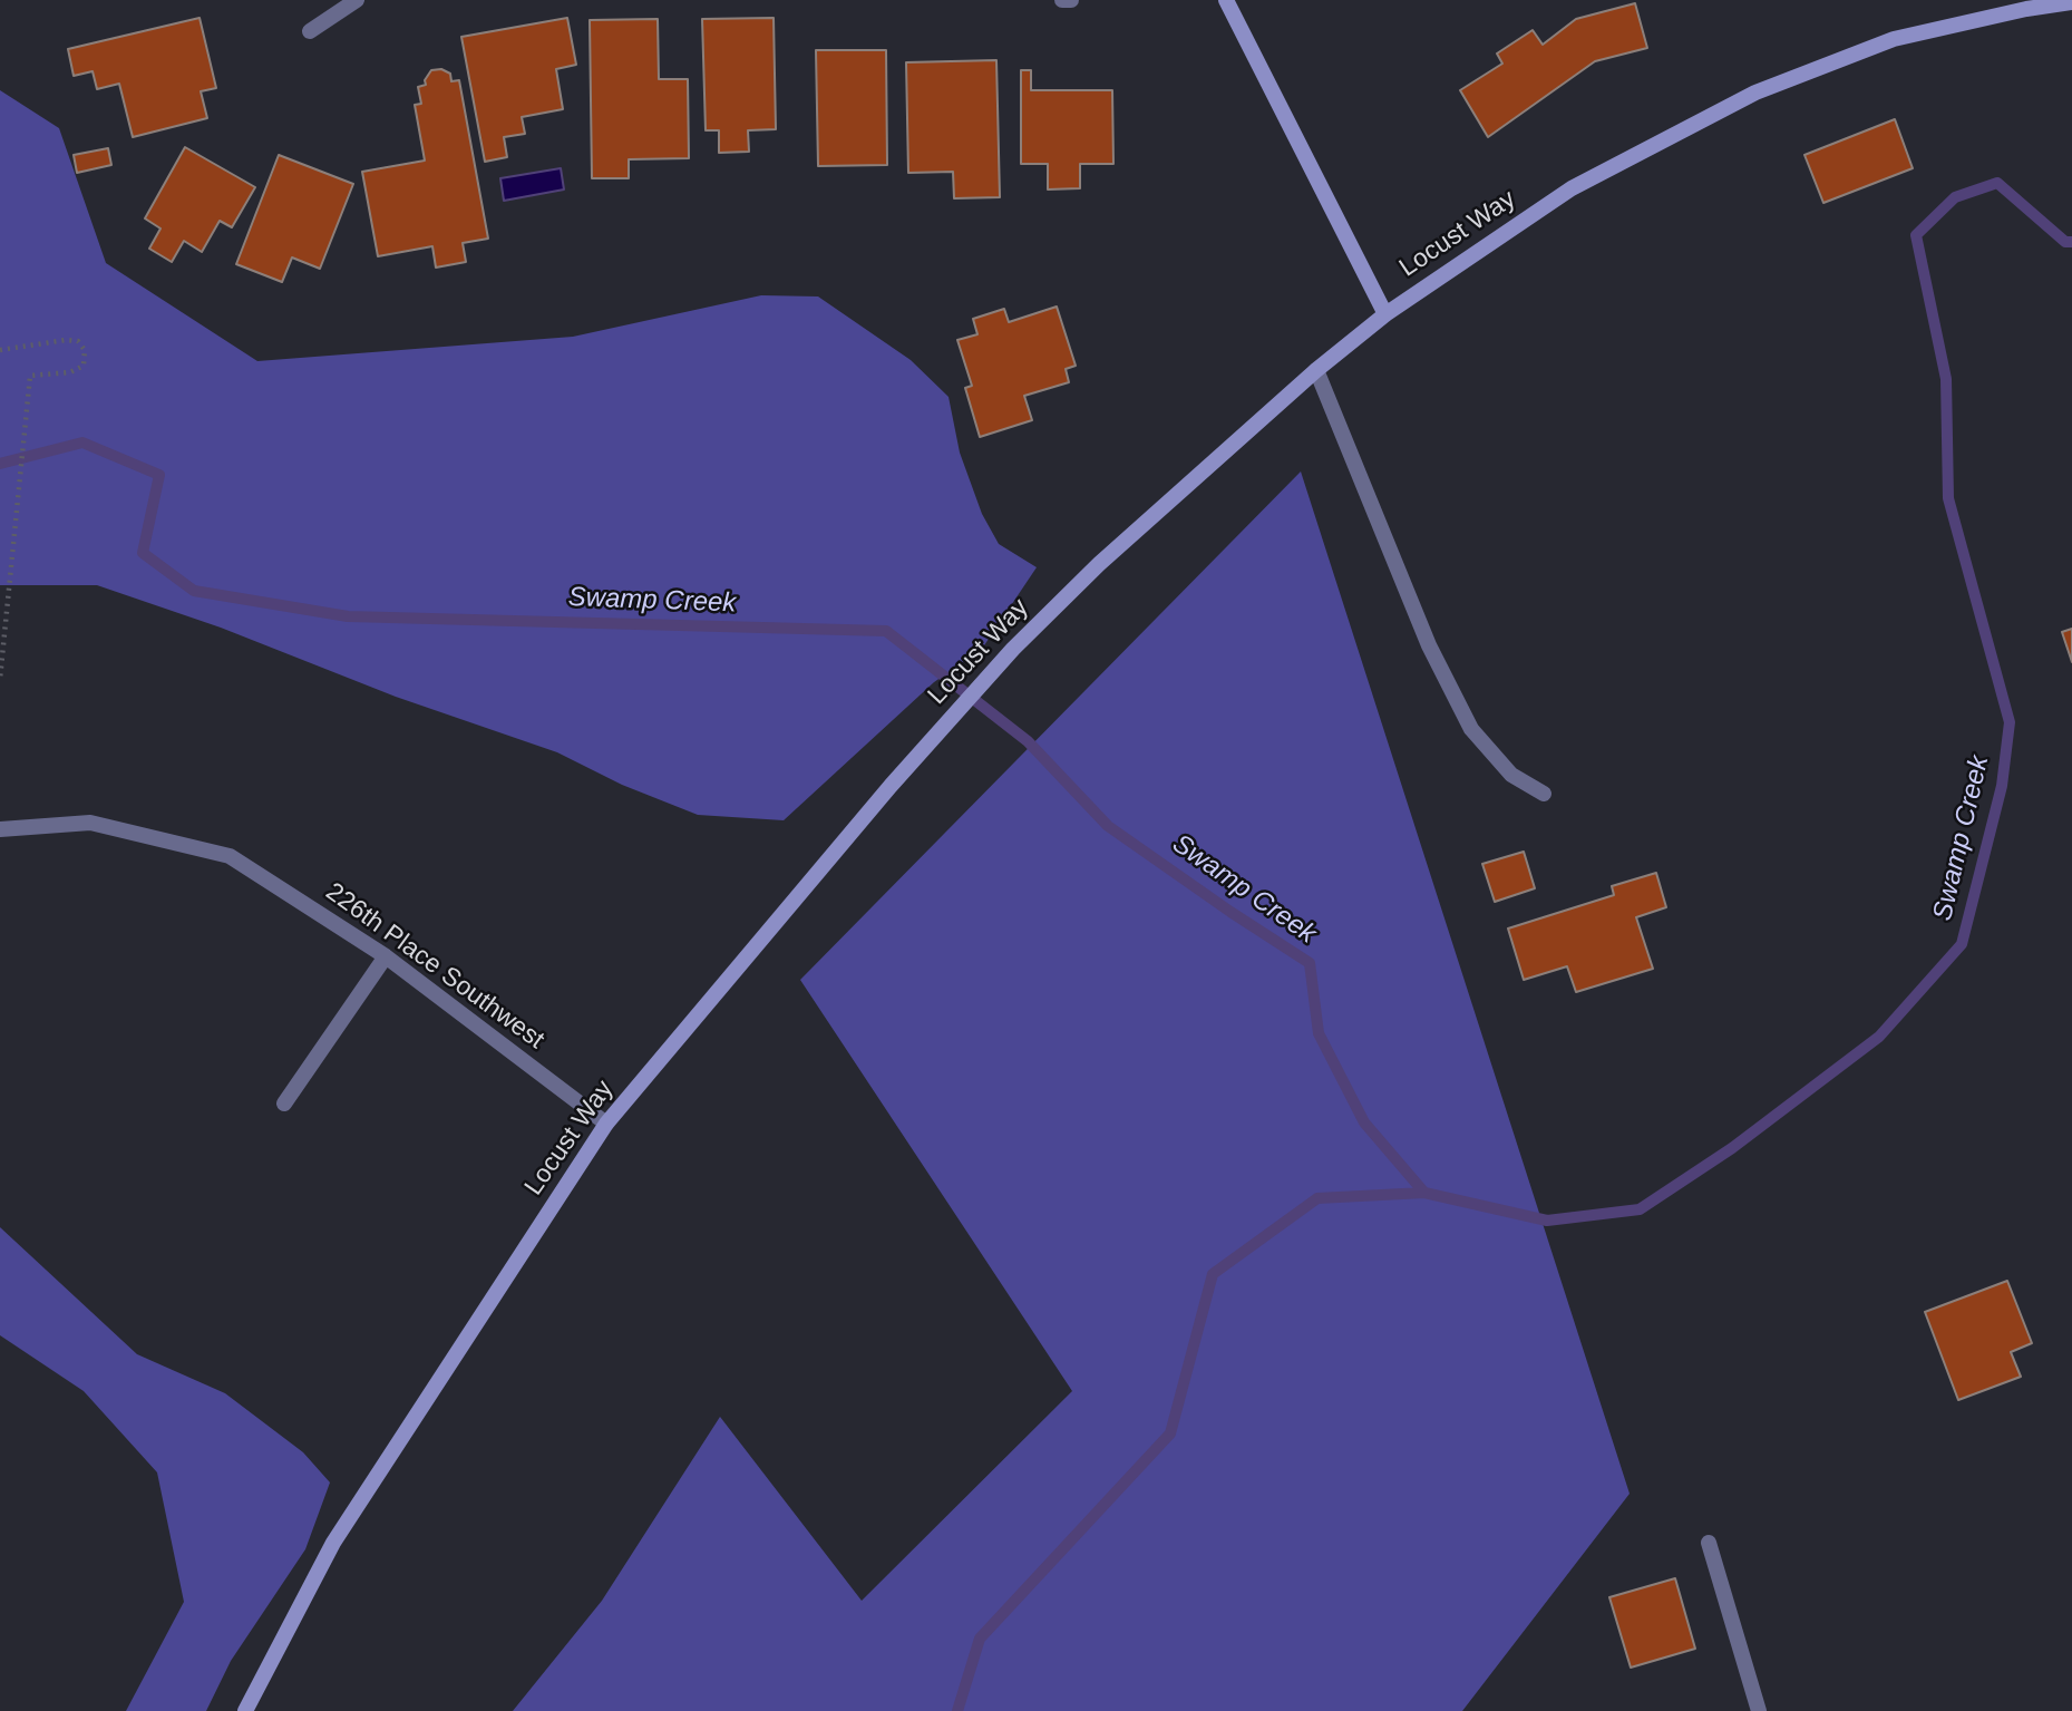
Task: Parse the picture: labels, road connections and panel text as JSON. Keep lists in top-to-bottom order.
{
  "streets": {
    "main road": ["Locust Way"],
    "street": ["226th Place Southwest"]
  },
  "crossings": [
    ["Locust Way", "226th Place Southwest"]
  ],
  "water": ["Swamp Creek"]
}
